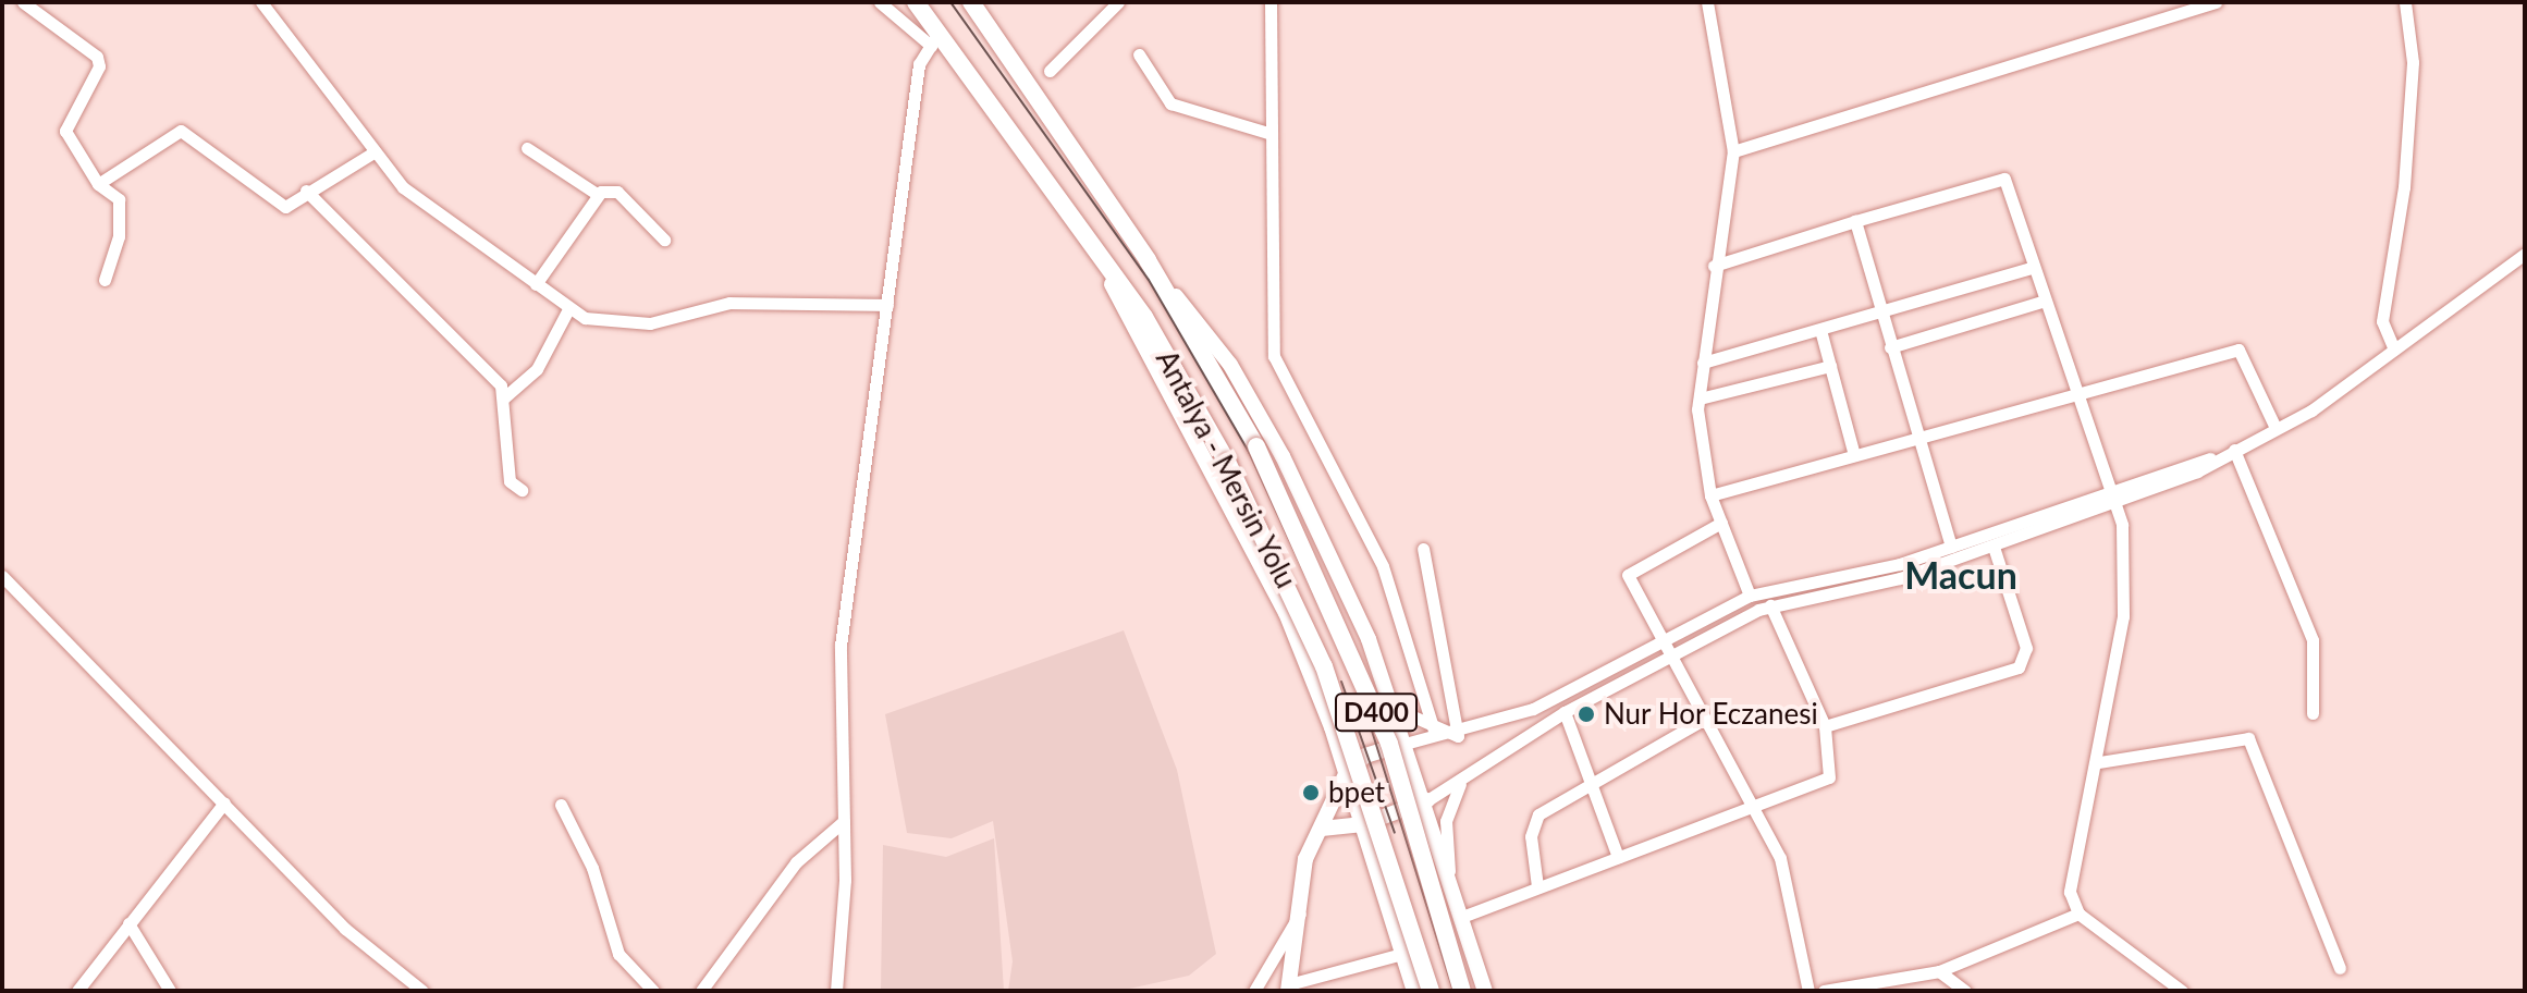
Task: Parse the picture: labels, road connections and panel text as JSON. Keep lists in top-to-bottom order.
{
  "streets": {
    "highway": ["Antalya - Mersin Yolu", "D400"]
  },
  "districts": ["Macun"],
  "places": ["Nur Hor Eczanesi", "bpet"]
}
